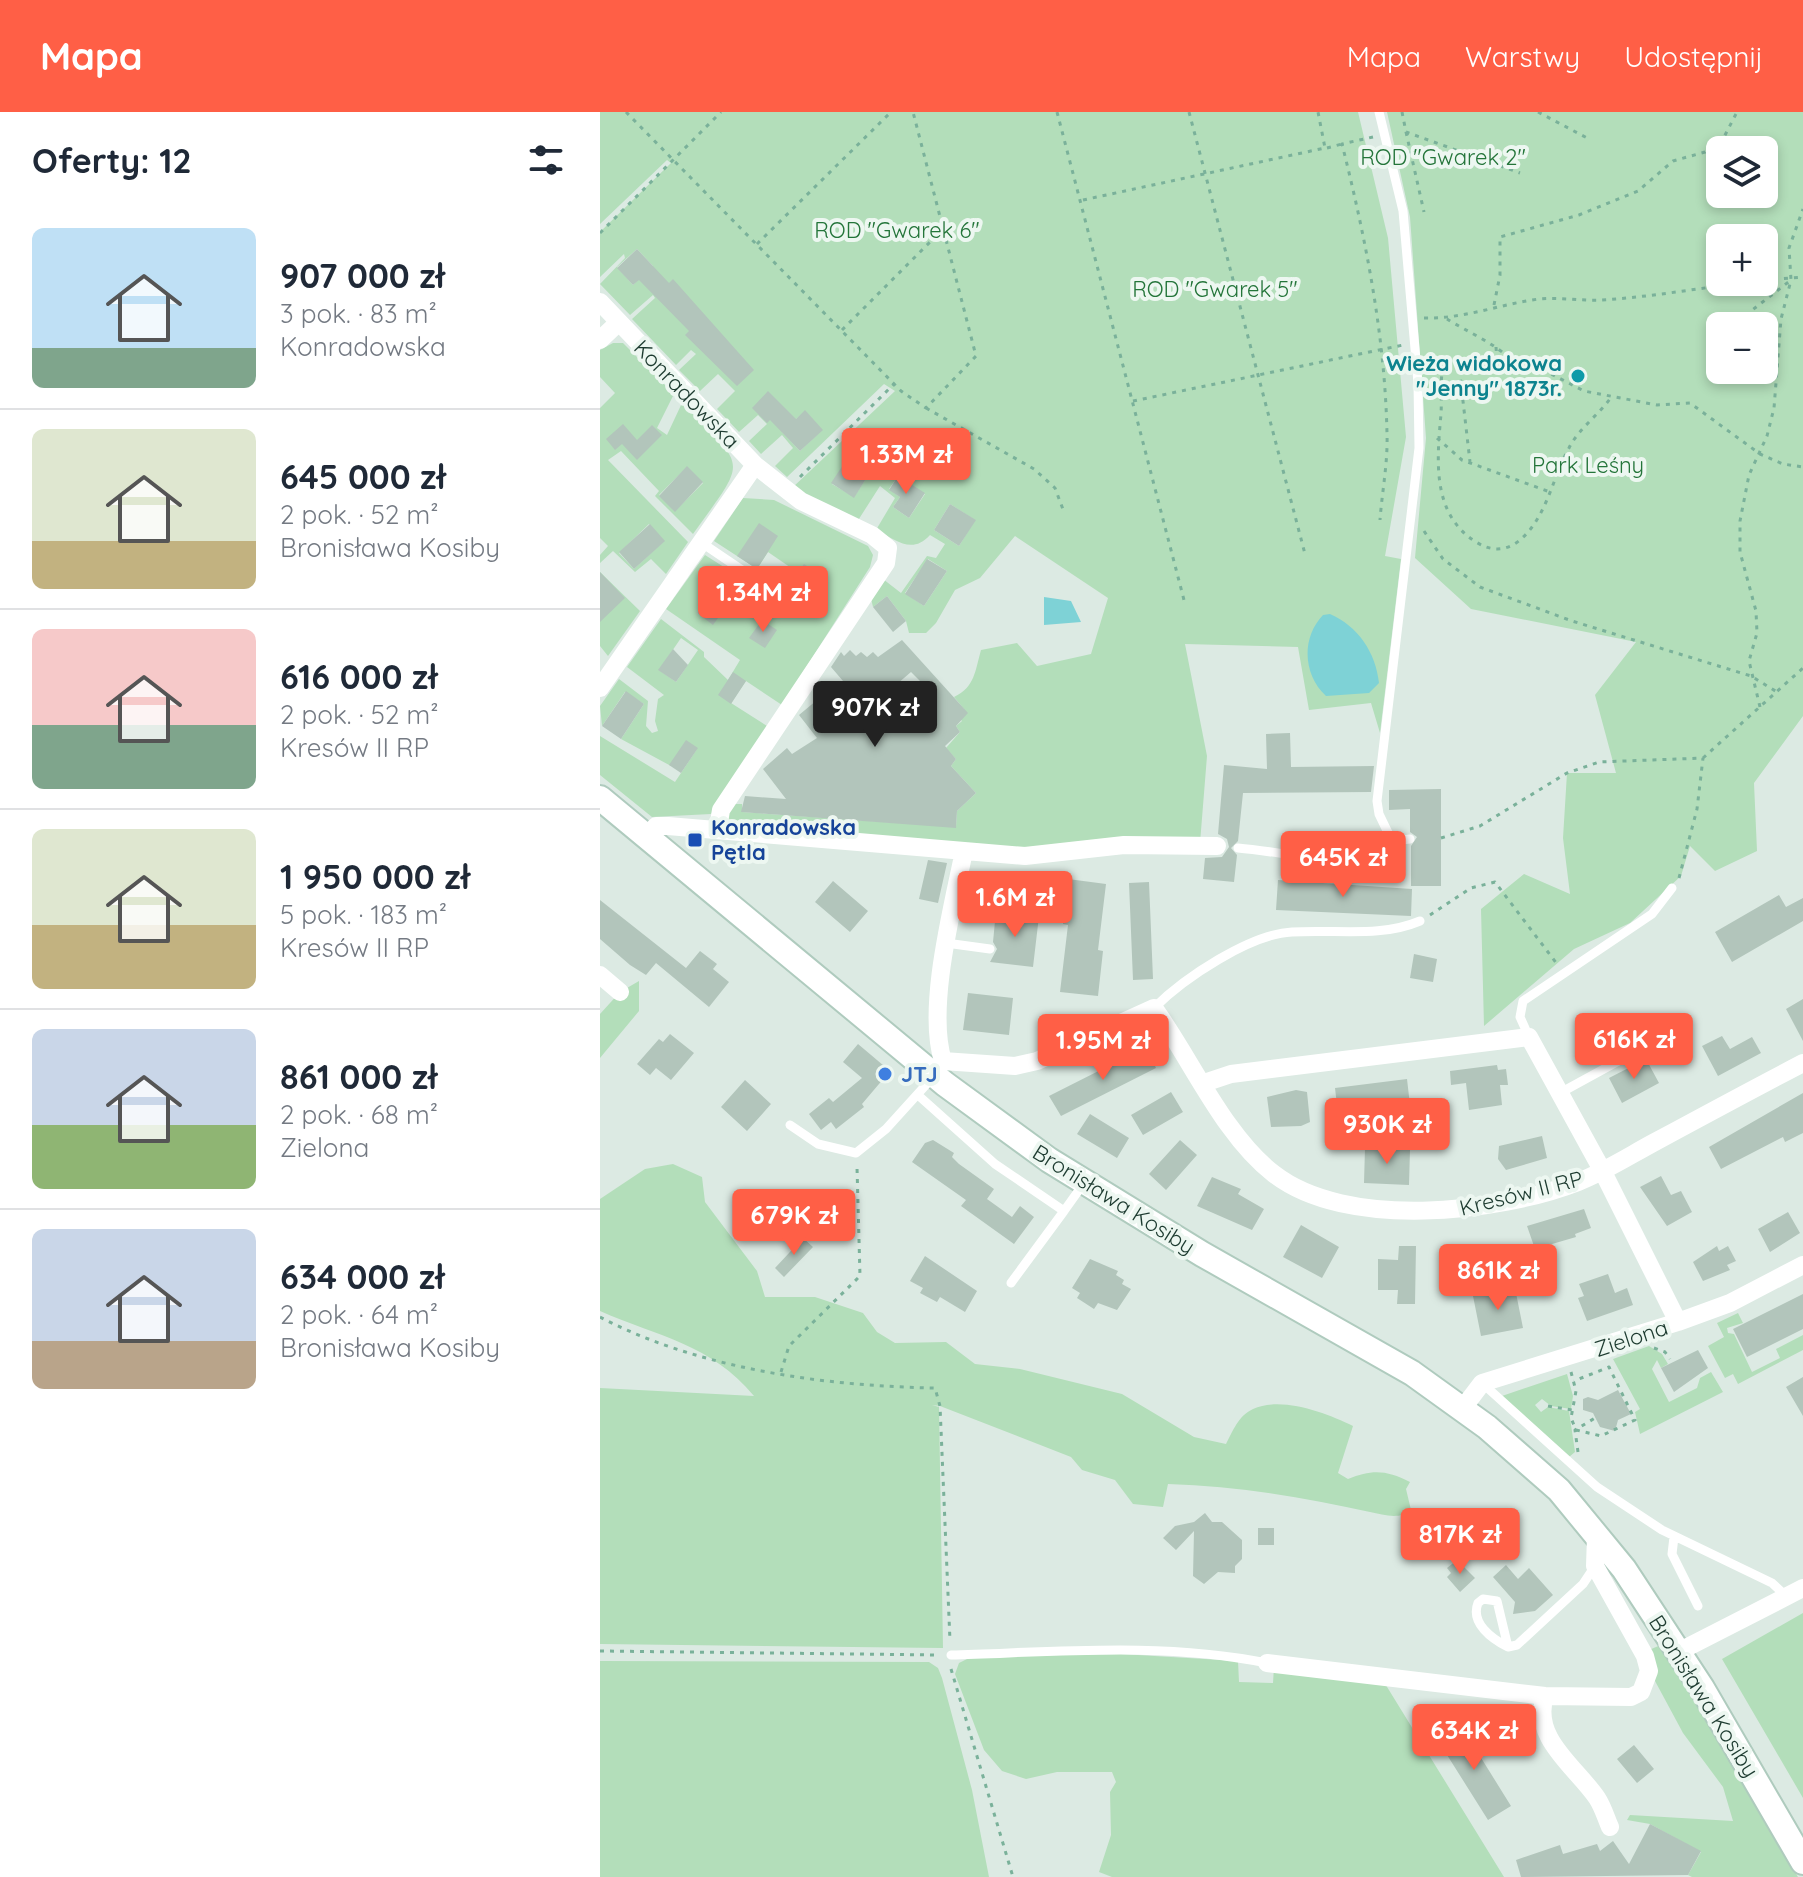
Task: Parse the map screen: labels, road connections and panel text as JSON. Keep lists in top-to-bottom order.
{
  "streets": {
    "street": [
      "Konradowska",
      "Kresów II RP",
      "Bronisława Kosiby",
      "Zielona"
    ]
  },
  "crossings": [
    ["Kresów II RP", "Zielona"]
  ],
  "parks": [
    "ROD \"Gwarek 2\"",
    "ROD \"Gwarek 6\"",
    "ROD \"Gwarek 5\"",
    "Park Leśny"
  ],
  "places": {
    "other": ["Wieża widokowa \"Jenny\" 1873r.", "JTJ"],
    "transit": ["Konradowska Pętla"]
  },
  "page": {
    "header": "Mapa",
    "nav": ["Mapa", "Warstwy", "Udostępnij"],
    "heading": "Oferty: 12",
    "map_buttons": ["+", "−"],
    "list": [
      {
        "name": "907 000 zł",
        "note": "3 pok. · 83 m² · Konradowska"
      },
      {
        "name": "645 000 zł",
        "note": "2 pok. · 52 m² · Bronisława Kosiby"
      },
      {
        "name": "616 000 zł",
        "note": "2 pok. · 52 m² · Kresów II RP"
      },
      {
        "name": "1 950 000 zł",
        "note": "5 pok. · 183 m² · Kresów II RP"
      },
      {
        "name": "861 000 zł",
        "note": "2 pok. · 68 m² · Zielona"
      },
      {
        "name": "634 000 zł",
        "note": "2 pok. · 64 m² · Bronisława Kosiby"
      }
    ],
    "price": [
      "1.33M zł",
      "1.34M zł",
      "907K zł",
      "645K zł",
      "1.6M zł",
      "616K zł",
      "1.95M zł",
      "930K zł",
      "679K zł",
      "861K zł",
      "817K zł",
      "634K zł"
    ]
  }
}
